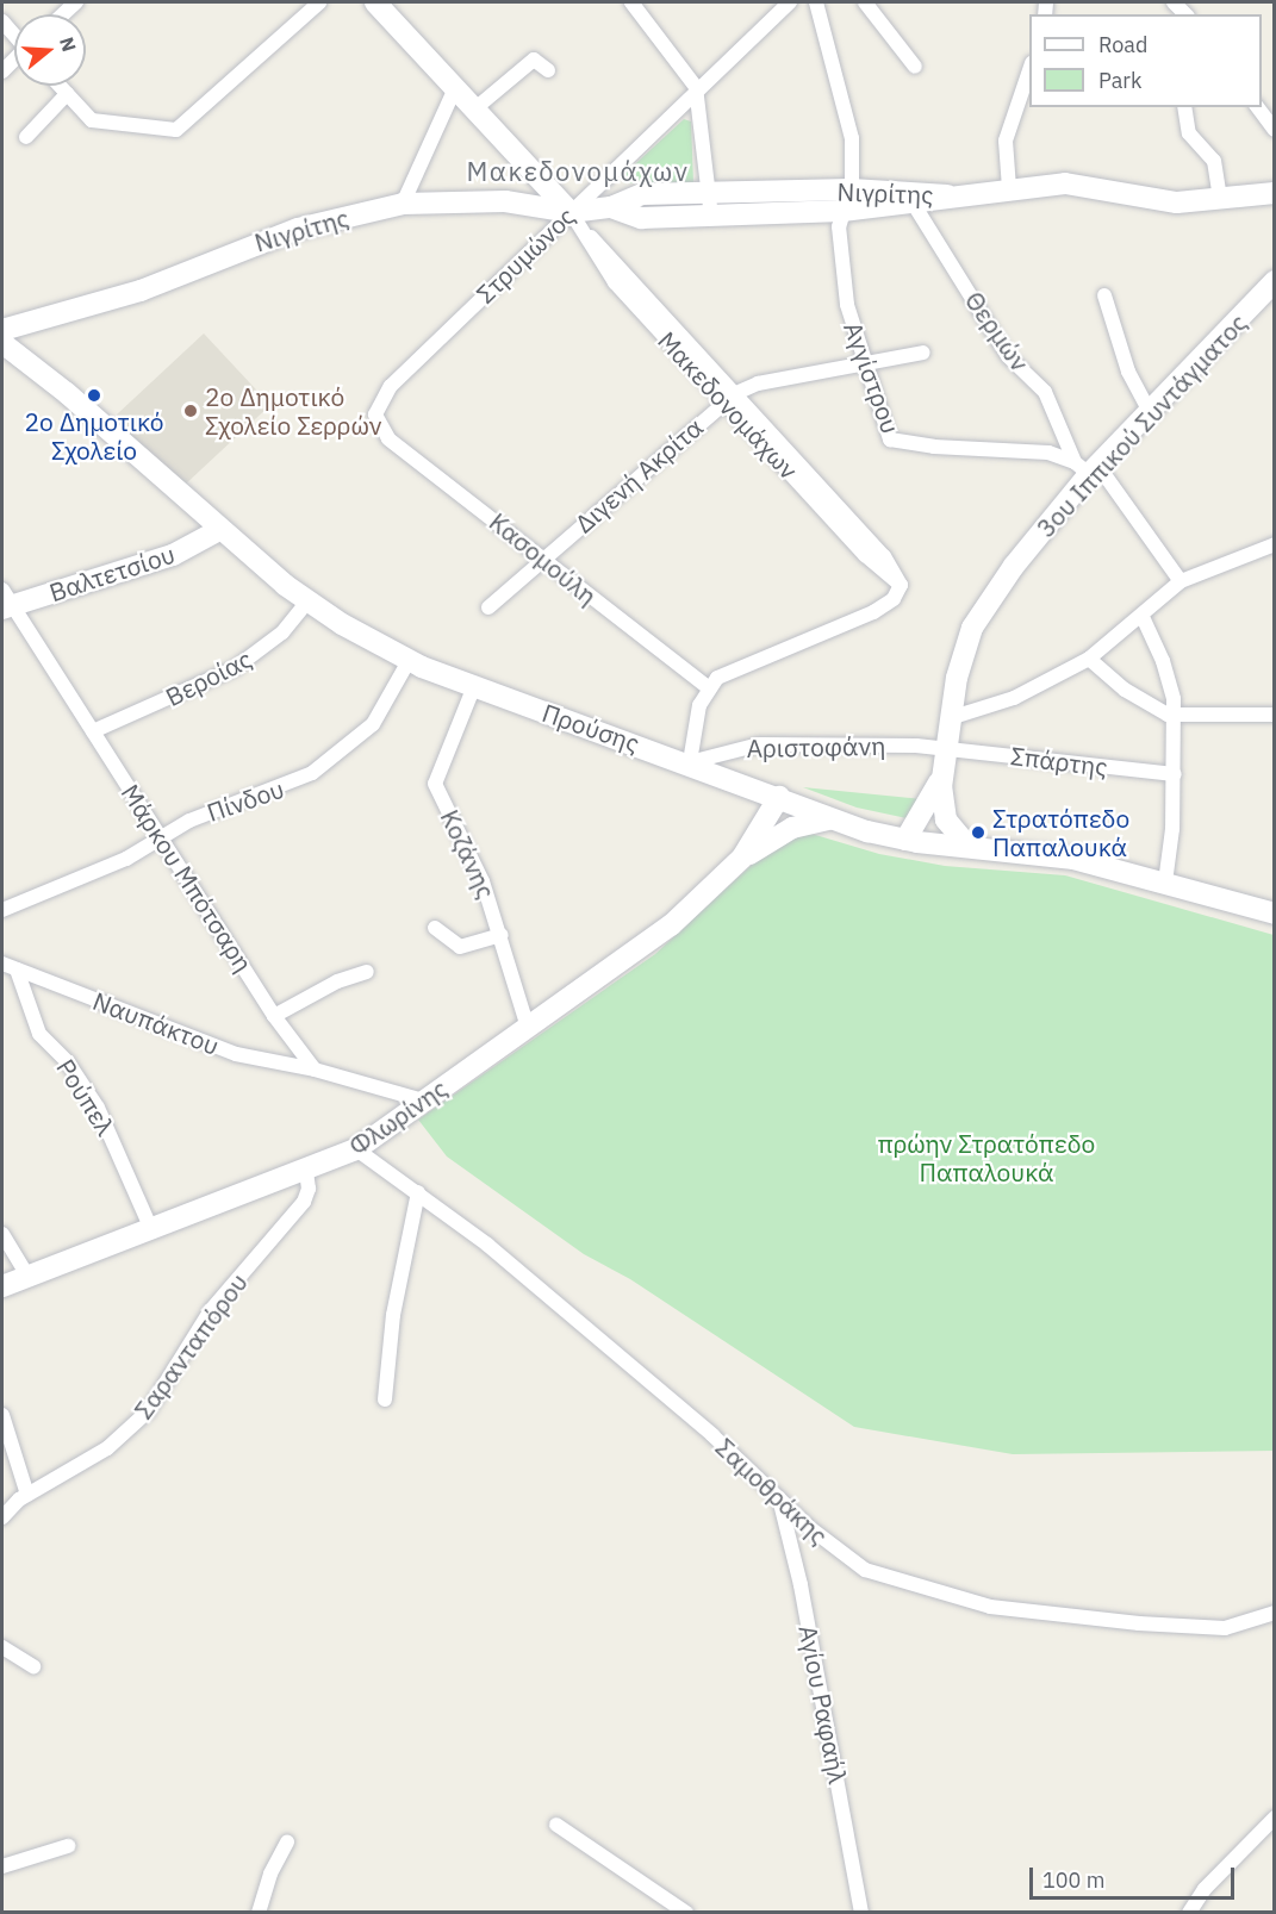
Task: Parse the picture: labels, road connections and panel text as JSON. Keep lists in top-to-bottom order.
{
  "streets": {
    "street": [
      "Νιγρίτης",
      "Στρυμώνος",
      "Θερμών",
      "Αγγίστρου",
      "3ου Ιππικού Συντάγματος",
      "Διγενή Ακρίτα",
      "Κασομούλη",
      "Βαλτετσίου",
      "Βεροίας",
      "Προύσης",
      "Αριστοφάνη",
      "Σπάρτης",
      "Πίνδου",
      "Κοζάνης",
      "Μάρκου Μπότσαρη",
      "Ναυπάκτου",
      "Ρούπελ",
      "Φλωρίνης",
      "Σαρανταπόρου",
      "Σαμοθράκης",
      "Αγίου Ραφαήλ"
    ]
  },
  "crossings": [
    ["Νιγρίτης", "Στρυμώνος"],
    ["Νιγρίτης", "Θερμών"],
    ["Νιγρίτης", "Αγγίστρου"],
    ["Νιγρίτης", "Προύσης"],
    ["Στρυμώνος", "Κασομούλη"],
    ["Θερμών", "Αγγίστρου"],
    ["Θερμών", "3ου Ιππικού Συντάγματος"],
    ["Αγγίστρου", "3ου Ιππικού Συντάγματος"],
    ["3ου Ιππικού Συντάγματος", "Αριστοφάνη"],
    ["3ου Ιππικού Συντάγματος", "Σπάρτης"],
    ["Διγενή Ακρίτα", "Κασομούλη"],
    ["Βαλτετσίου", "Προύσης"],
    ["Βαλτετσίου", "Μάρκου Μπότσαρη"],
    ["Βεροίας", "Προύσης"],
    ["Βεροίας", "Μάρκου Μπότσαρη"],
    ["Προύσης", "Αριστοφάνη"],
    ["Προύσης", "Πίνδου"],
    ["Προύσης", "Κοζάνης"],
    ["Προύσης", "Φλωρίνης"],
    ["Αριστοφάνη", "Σπάρτης"],
    ["Πίνδου", "Μάρκου Μπότσαρη"],
    ["Κοζάνης", "Φλωρίνης"],
    ["Μάρκου Μπότσαρη", "Ναυπάκτου"],
    ["Ναυπάκτου", "Ρούπελ"],
    ["Ρούπελ", "Φλωρίνης"],
    ["Φλωρίνης", "Σαρανταπόρου"],
    ["Φλωρίνης", "Σαμοθράκης"],
    ["Σαμοθράκης", "Αγίου Ραφαήλ"]
  ],
  "districts": ["Μακεδονομάχων"],
  "parks": ["πρώην Στρατόπεδο Παπαλουκά"],
  "places": ["2ο Δημοτικό Σχολείο", "2ο Δημοτικό Σχολείο Σερρών", "Στρατόπεδο Παπαλουκά"],
  "legend": ["Road", "Park"],
  "scale_bar": "100 m",
  "north": "right"
}
